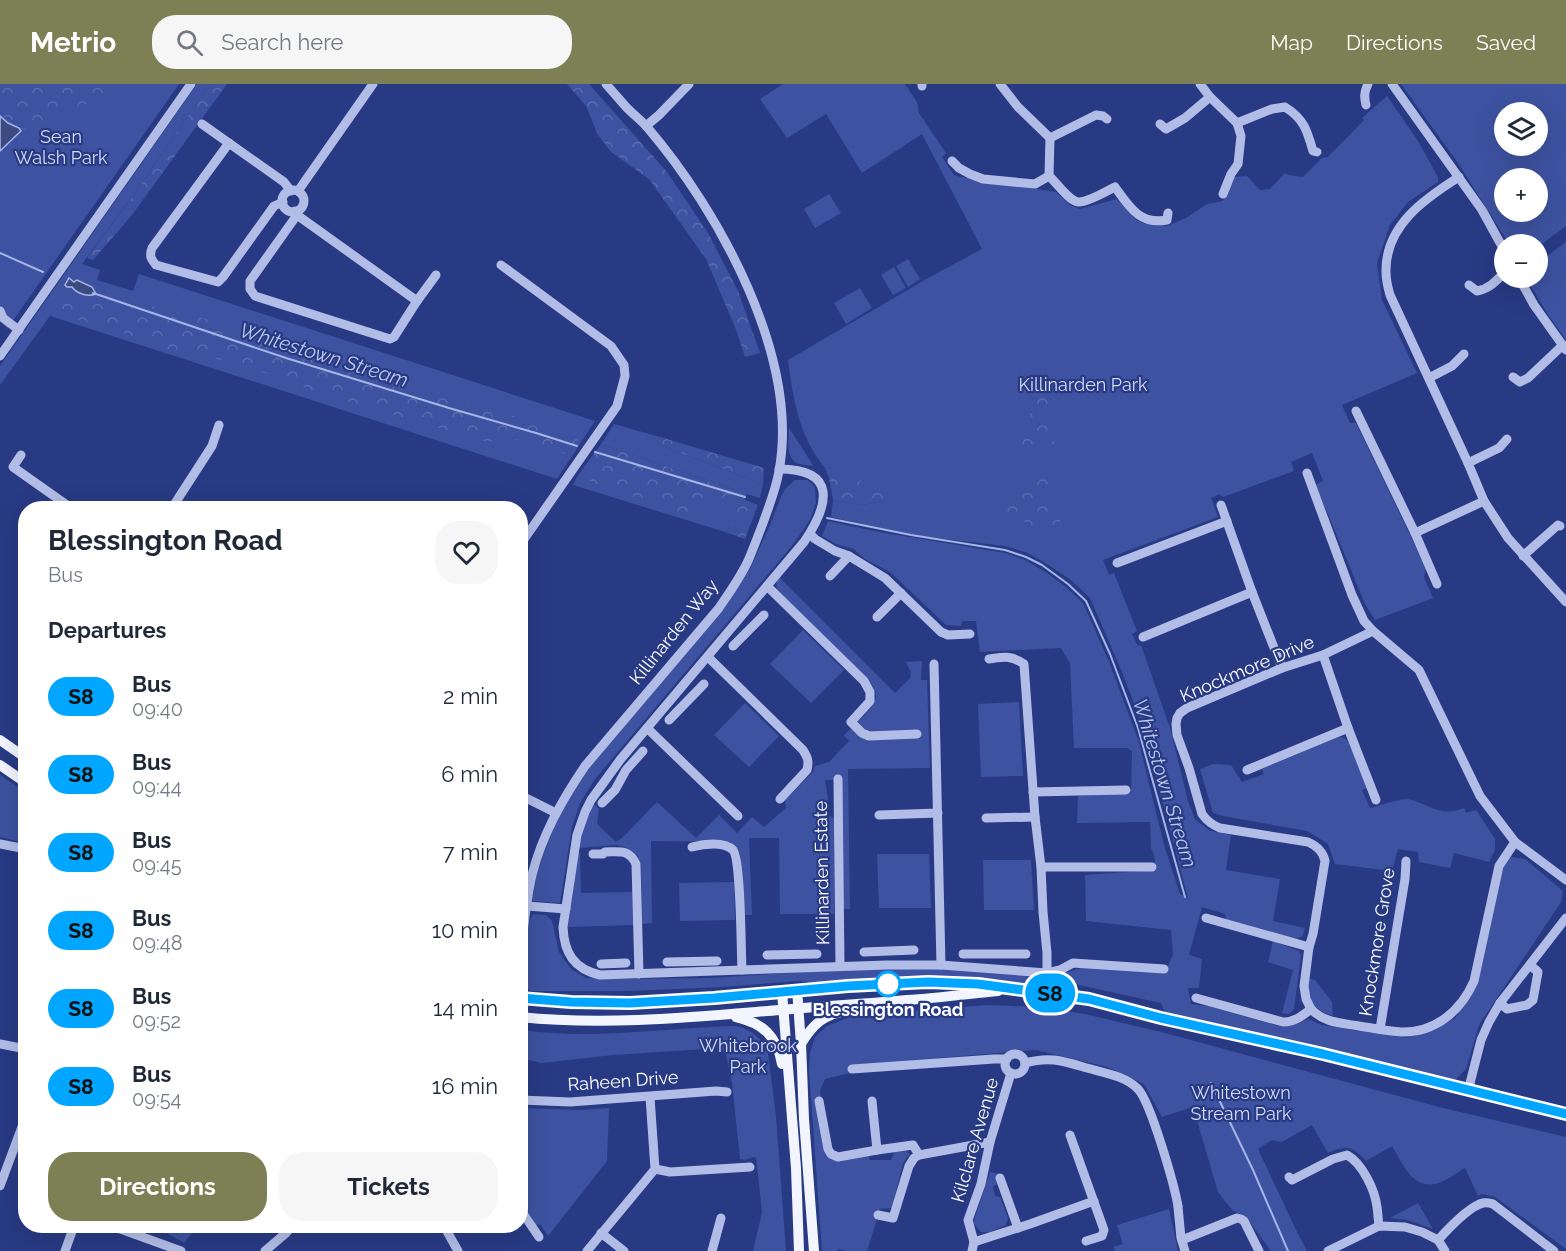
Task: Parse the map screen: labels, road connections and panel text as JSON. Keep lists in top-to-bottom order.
{
  "streets": {
    "street": [
      "Killinarden Way",
      "Knockmore Drive",
      "Killinarden Estate",
      "Knockmore Grove",
      "Raheen Drive",
      "Kilclare Avenue"
    ]
  },
  "crossings": [
    ["Killinarden Way", "Killinarden Estate"]
  ],
  "water": ["Whitestown Stream"],
  "parks": [
    "Sean Walsh Park",
    "Killinarden Park",
    "Whitebrook Park",
    "Whitestown Stream Park"
  ],
  "places": ["Blessington Road"],
  "lines": ["bus line S8"],
  "page": {
    "header": "Metrio",
    "search": "Search here",
    "nav": ["Map", "Directions", "Saved"],
    "on_map": "S8",
    "map_buttons": ["+", "−"],
    "heading": [
      ["Blessington Road", "Bus"],
      "Departures"
    ],
    "list": [
      {
        "mark": "S8",
        "name": "Bus",
        "note": "09:40",
        "value": "2 min"
      },
      {
        "mark": "S8",
        "name": "Bus",
        "note": "09:44",
        "value": "6 min"
      },
      {
        "mark": "S8",
        "name": "Bus",
        "note": "09:45",
        "value": "7 min"
      },
      {
        "mark": "S8",
        "name": "Bus",
        "note": "09:48",
        "value": "10 min"
      },
      {
        "mark": "S8",
        "name": "Bus",
        "note": "09:52",
        "value": "14 min"
      },
      {
        "mark": "S8",
        "name": "Bus",
        "note": "09:54",
        "value": "16 min"
      }
    ],
    "buttons": ["Directions", "Tickets"]
  }
}
